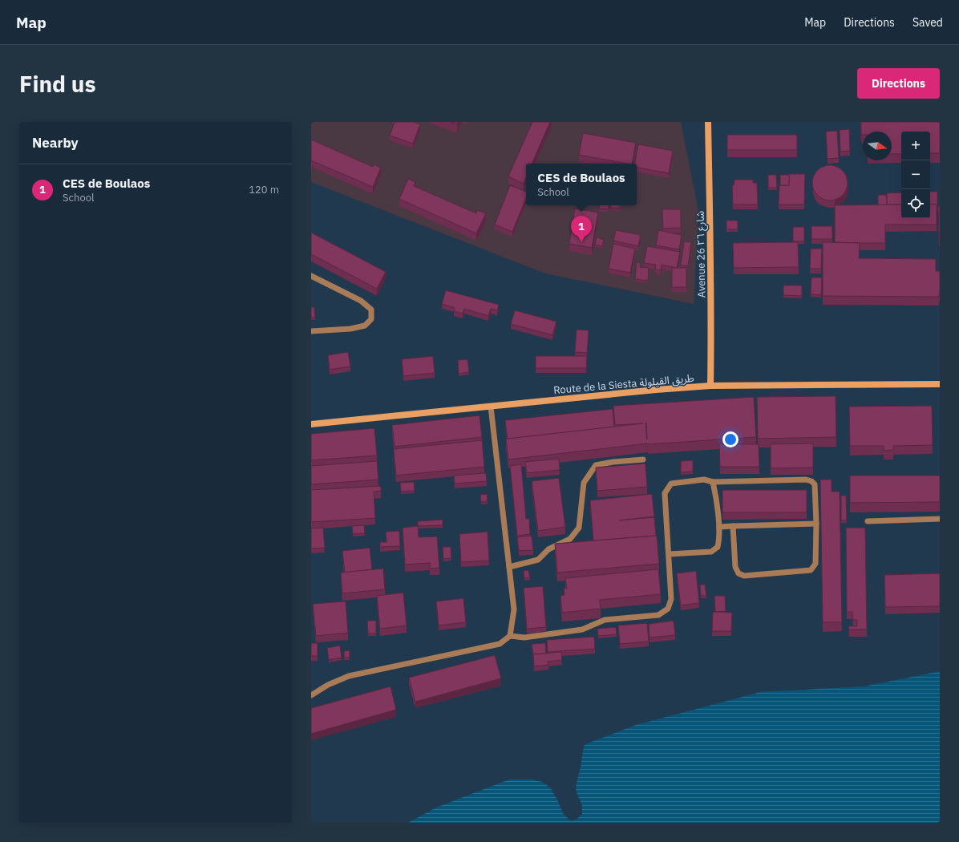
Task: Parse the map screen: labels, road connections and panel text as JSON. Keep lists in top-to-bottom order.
{
  "streets": {
    "main road": ["Avenue 26 شارع ٢٦", "Route de la Siesta طريق القيلولة"]
  },
  "crossings": [
    ["Avenue 26 شارع ٢٦", "Route de la Siesta طريق القيلولة"]
  ],
  "north": "right",
  "page": {
    "header": "Map",
    "nav": ["Map", "Directions", "Saved"],
    "buttons": "Directions",
    "title": "Find us",
    "heading": "Nearby",
    "map_buttons": ["+", "−"],
    "list": [
      {
        "mark": "1",
        "name": "CES de Boulaos",
        "note": "School",
        "value": "120 m"
      }
    ],
    "popup": ["CES de Boulaos", "School"],
    "pins": "1"
  }
}
